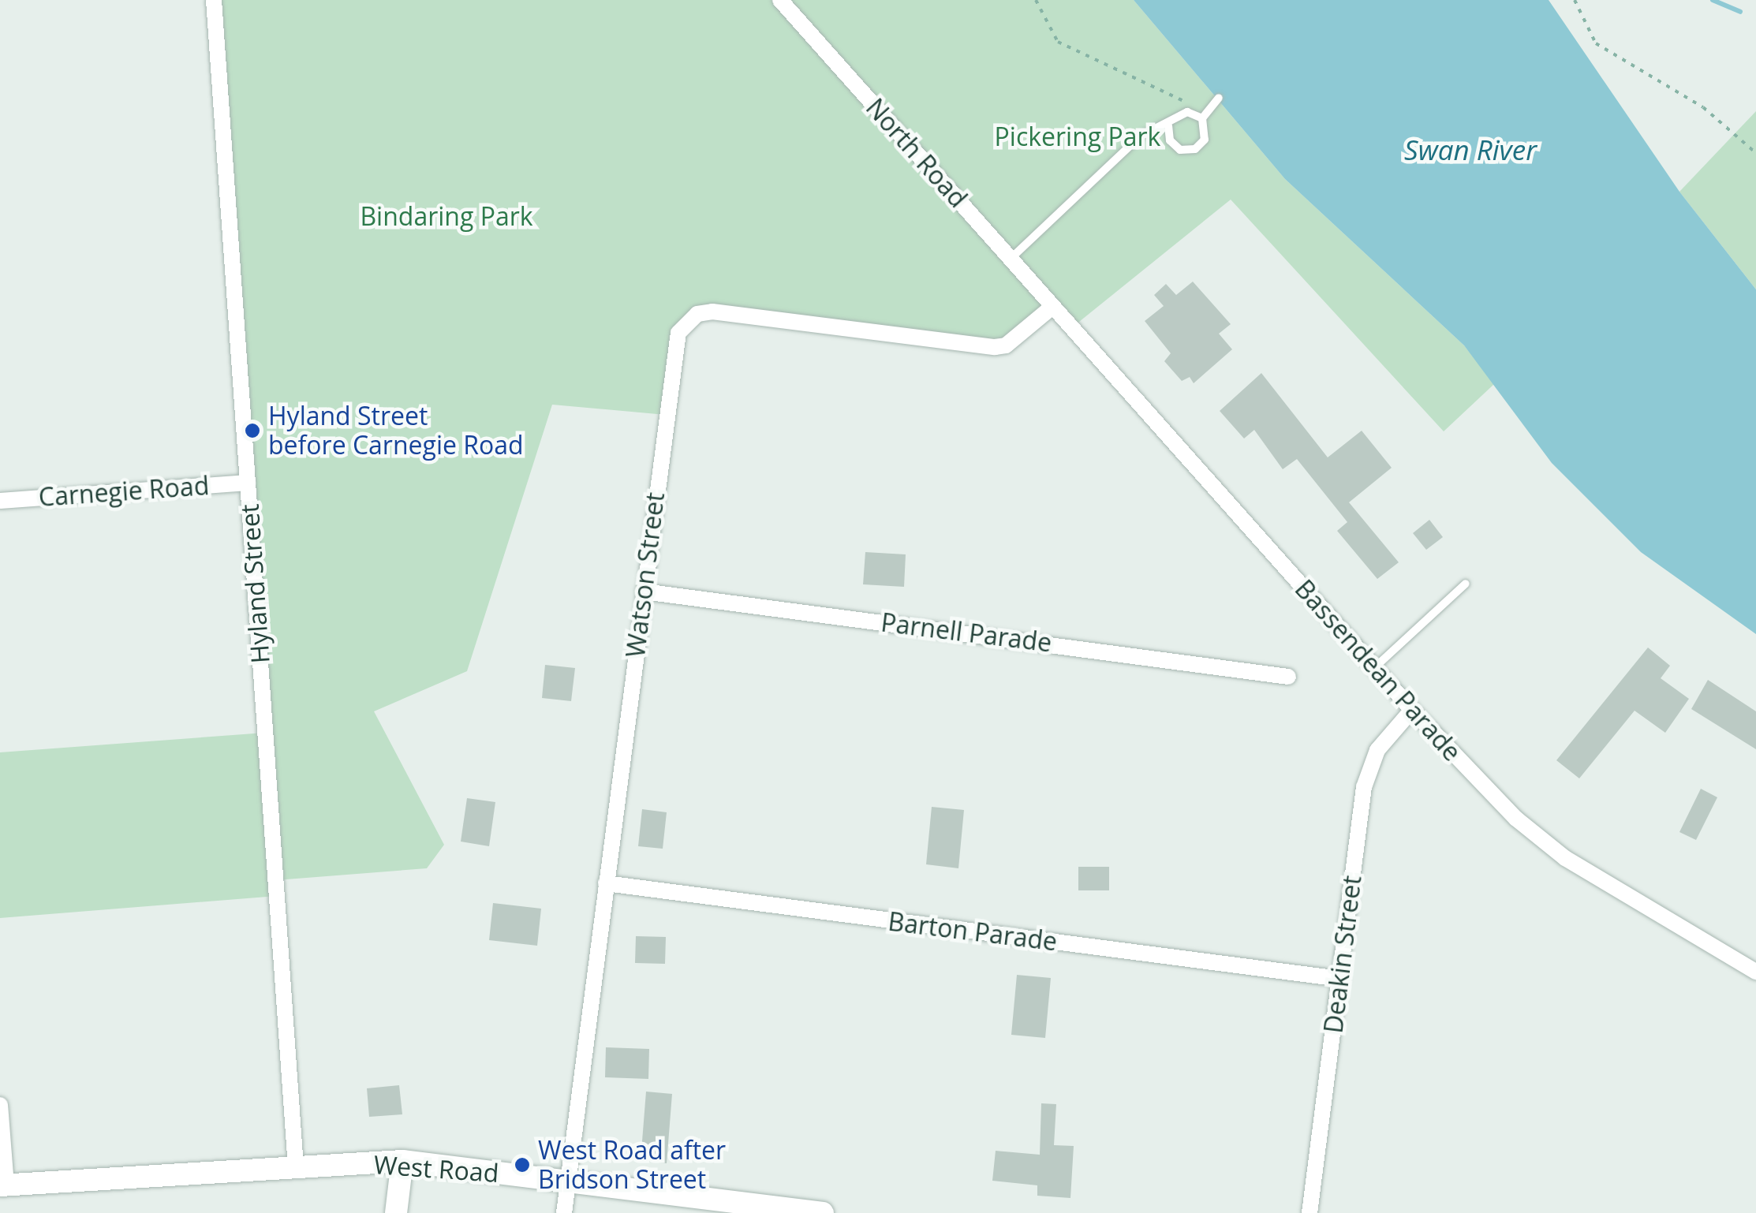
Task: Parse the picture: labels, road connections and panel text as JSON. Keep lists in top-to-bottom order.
{
  "streets": {
    "street": [
      "North Road",
      "Carnegie Road",
      "Watson Street",
      "Hyland Street",
      "Parnell Parade",
      "Bassendean Parade",
      "Barton Parade",
      "Deakin Street",
      "West Road"
    ]
  },
  "crossings": [
    ["North Road", "Watson Street"],
    ["North Road", "Bassendean Parade"],
    ["Carnegie Road", "Hyland Street"],
    ["Watson Street", "Parnell Parade"],
    ["Watson Street", "Bassendean Parade"],
    ["Watson Street", "Barton Parade"],
    ["Watson Street", "West Road"],
    ["Hyland Street", "West Road"],
    ["Bassendean Parade", "Deakin Street"],
    ["Barton Parade", "Deakin Street"]
  ],
  "water": ["Swan River"],
  "parks": ["Pickering Park", "Bindaring Park"],
  "places": ["Hyland Street before Carnegie Road", "West Road after Bridson Street"]
}
